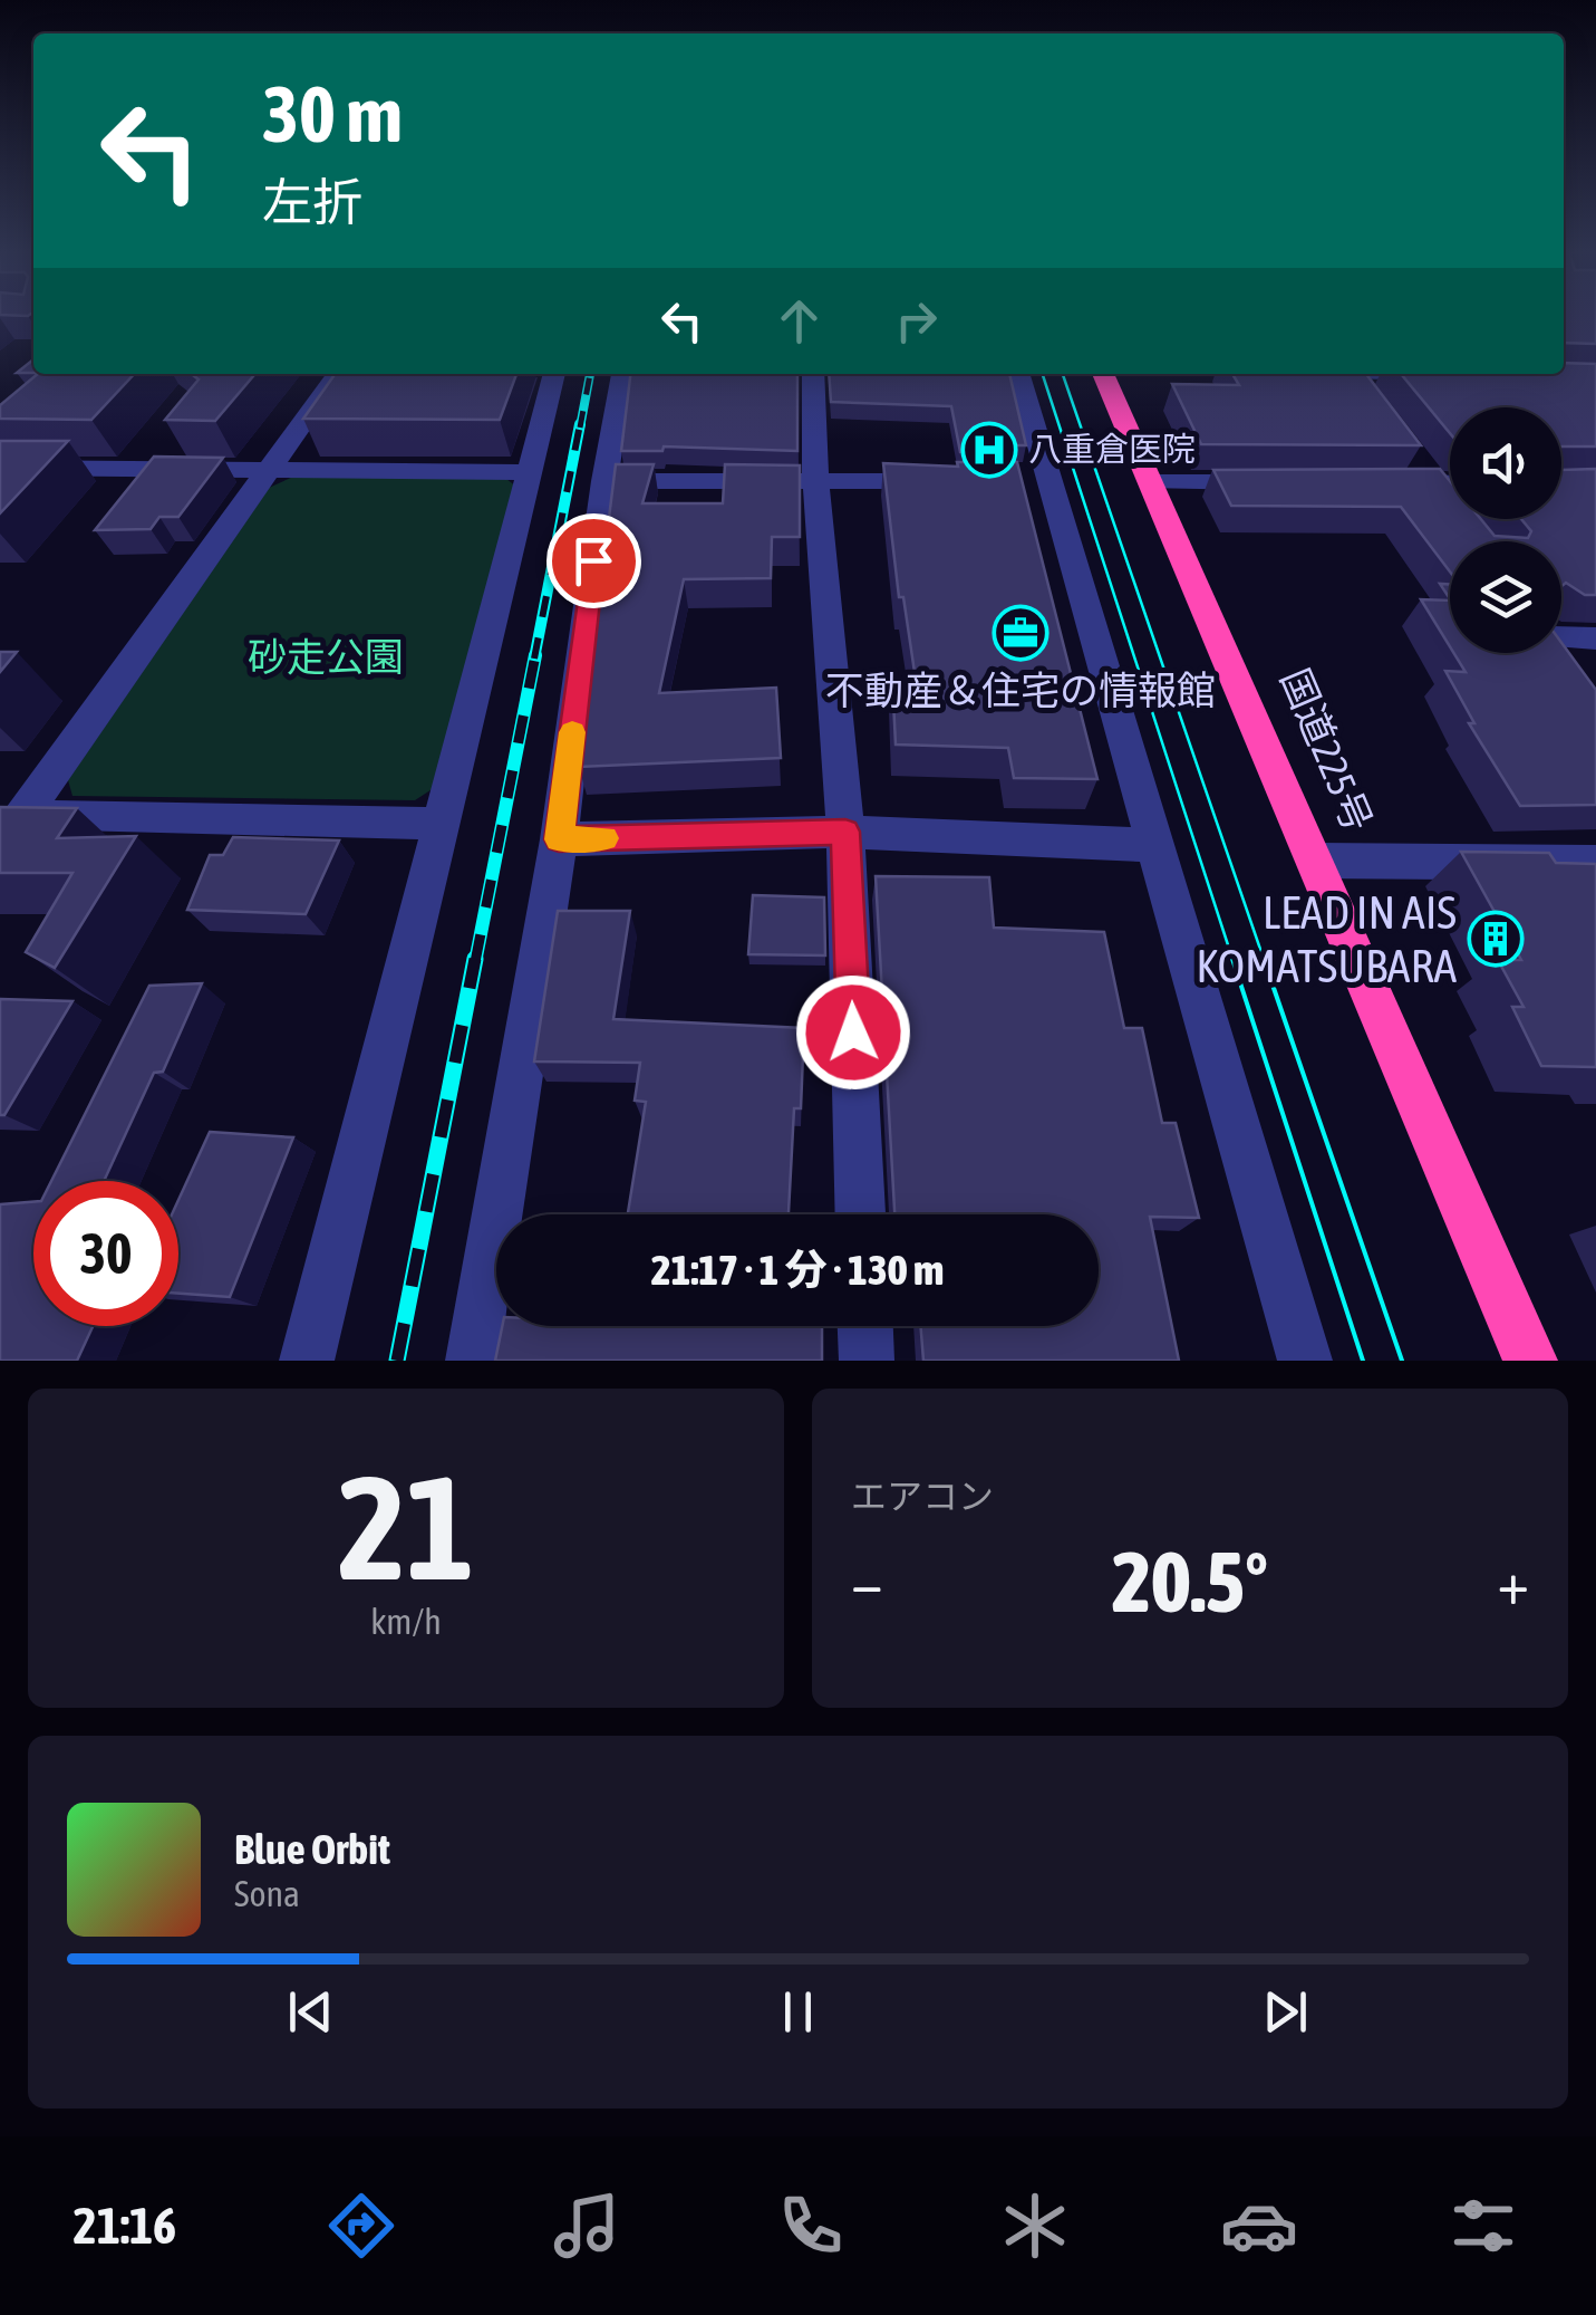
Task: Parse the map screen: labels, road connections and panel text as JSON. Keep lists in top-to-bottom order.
{
  "streets": {
    "highway": ["国道225号"]
  },
  "parks": ["砂走公園"],
  "places": {
    "hospital": ["八重倉医院"],
    "office": ["不動産＆住宅の情報館"],
    "building": ["LEAD IN AIS KOMATSUBARA"]
  },
  "page": {
    "turn": ["30 m", "左折"],
    "limit": "30",
    "trip": "21:17 · 1 分 · 130 m",
    "tile": [
      ["21", "km/h"],
      "エアコン"
    ],
    "heat": ["−", "20.5°", "+"],
    "song": ["Blue Orbit", "Sona"],
    "tabs": "21:16"
  }
}
